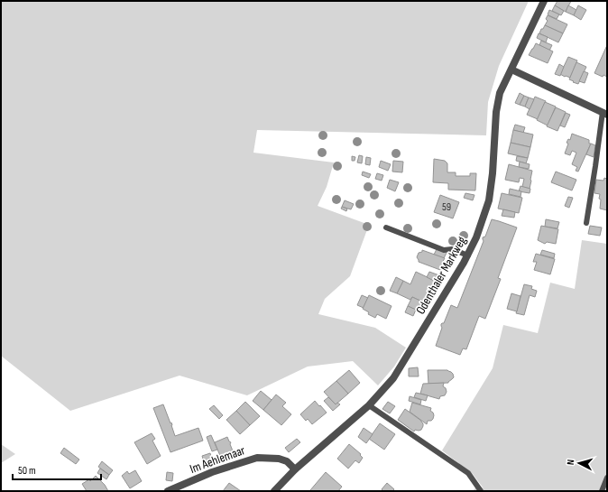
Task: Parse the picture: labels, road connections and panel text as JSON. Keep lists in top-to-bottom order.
{
  "streets": {
    "street": ["Odenthaler Markweg", "Im Aehlemaar"]
  },
  "crossings": [
    ["Odenthaler Markweg", "Im Aehlemaar"]
  ],
  "house_numbers": ["59"],
  "scale_bar": "50 m",
  "north": "left"
}
